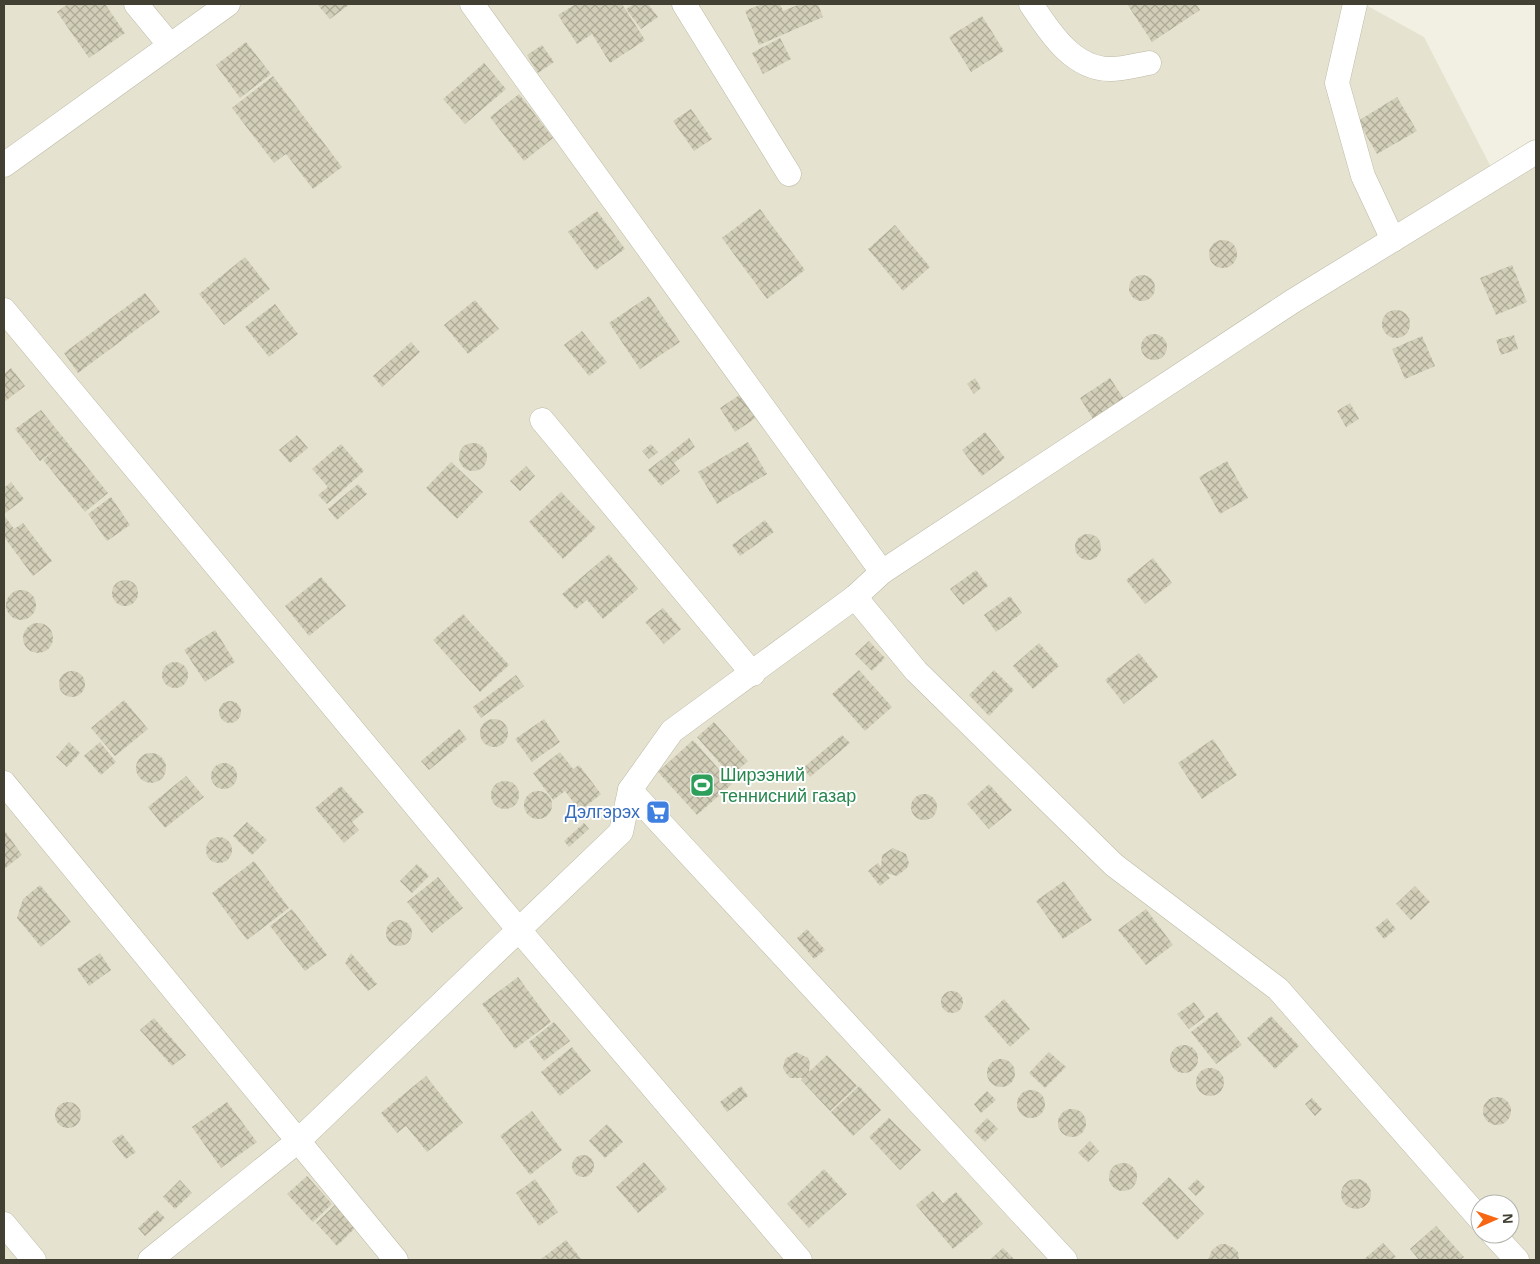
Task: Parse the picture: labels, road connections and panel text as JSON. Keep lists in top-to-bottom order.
{
  "places": {
    "sports": ["Ширээний теннисний газар"],
    "supermarket": ["Дэлгэрэх"]
  },
  "north": "right"
}
